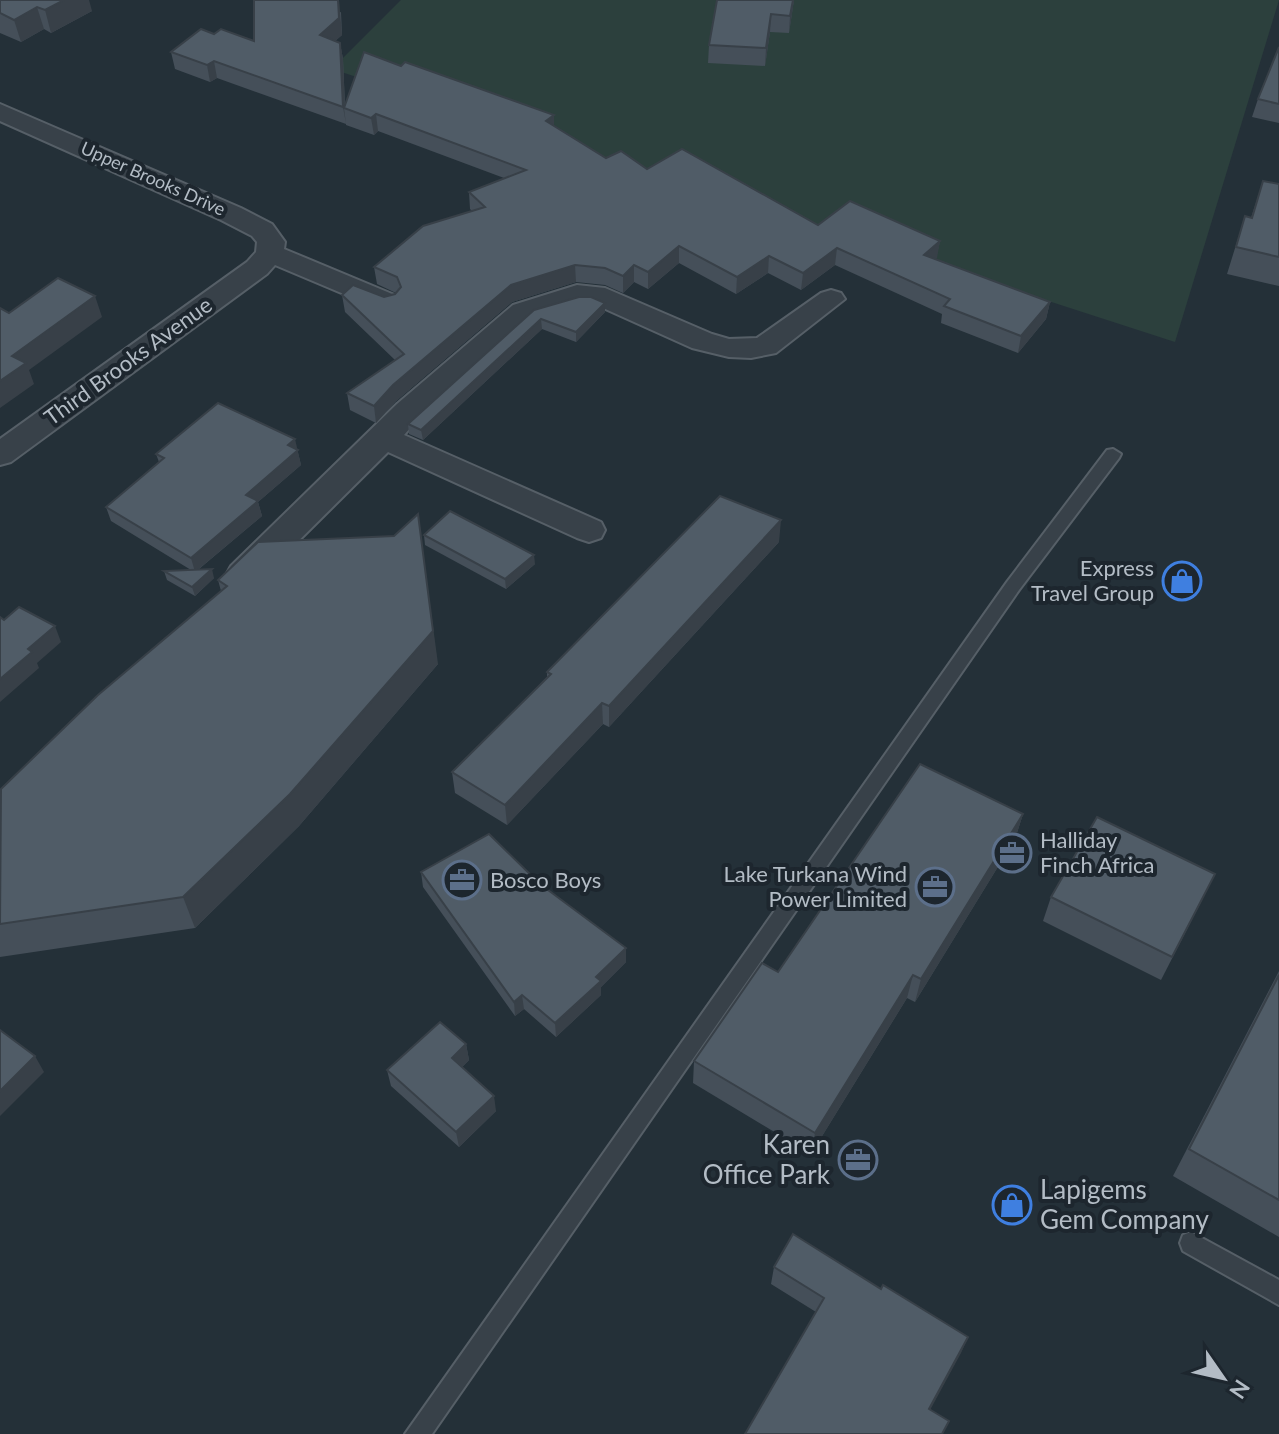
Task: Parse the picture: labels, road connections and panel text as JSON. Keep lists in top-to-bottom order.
{
  "streets": {
    "street": ["Upper Brooks Drive", "Third Brooks Avenue"]
  },
  "crossings": [
    ["Upper Brooks Drive", "Third Brooks Avenue"]
  ],
  "places": {
    "shop": ["Express Travel Group", "Lapigems Gem Company"],
    "office": [
      "Halliday Finch Africa",
      "Bosco Boys",
      "Lake Turkana Wind Power Limited",
      "Karen Office Park"
    ]
  },
  "north": "bottom right"
}
